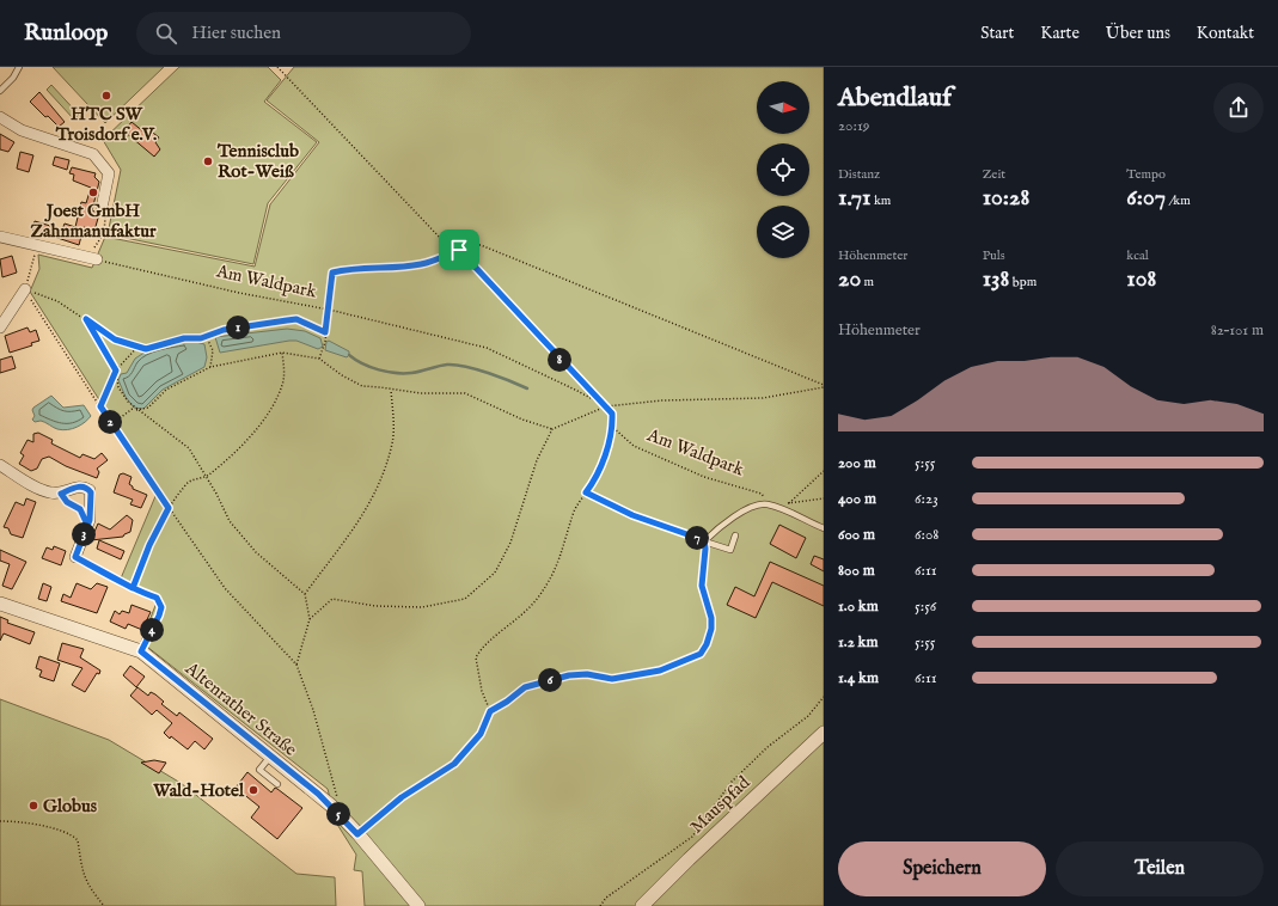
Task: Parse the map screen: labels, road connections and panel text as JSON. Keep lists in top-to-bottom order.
{
  "streets": {
    "street": ["Altenrather Straße", "Mauspfad"],
    "path": ["Am Waldpark"]
  },
  "places": [
    "HTC SW Troisdorf e.V.",
    "Tennisclub Rot-Weiß",
    "Joest GmbH Zahnmanufaktur",
    "Wald-Hotel",
    "Globus"
  ],
  "north": "right",
  "page": {
    "header": "Runloop",
    "search": "Hier suchen",
    "nav": [
      "Start",
      "Karte",
      "Über uns",
      "Kontakt"
    ],
    "heading": ["Abendlauf", "20:19"],
    "stats": [
      ["Distanz", "1.71 km"],
      ["Zeit", "10:28"],
      ["Tempo", "6:07 /km"],
      ["Höhenmeter", "20 m"],
      ["Puls", "138 bpm"],
      ["kcal", "108"]
    ],
    "chart": ["Höhenmeter", "82–101 m"],
    "pins": [
      "1",
      "8",
      "2",
      "3",
      "7",
      "4",
      "6",
      "5"
    ],
    "list": [
      {
        "name": "200 m",
        "note": "5:55"
      },
      {
        "name": "400 m",
        "note": "6:23"
      },
      {
        "name": "600 m",
        "note": "6:08"
      },
      {
        "name": "800 m",
        "note": "6:11"
      },
      {
        "name": "1.0 km",
        "note": "5:56"
      },
      {
        "name": "1.2 km",
        "note": "5:55"
      },
      {
        "name": "1.4 km",
        "note": "6:11"
      }
    ],
    "buttons": ["Speichern", "Teilen"]
  }
}
